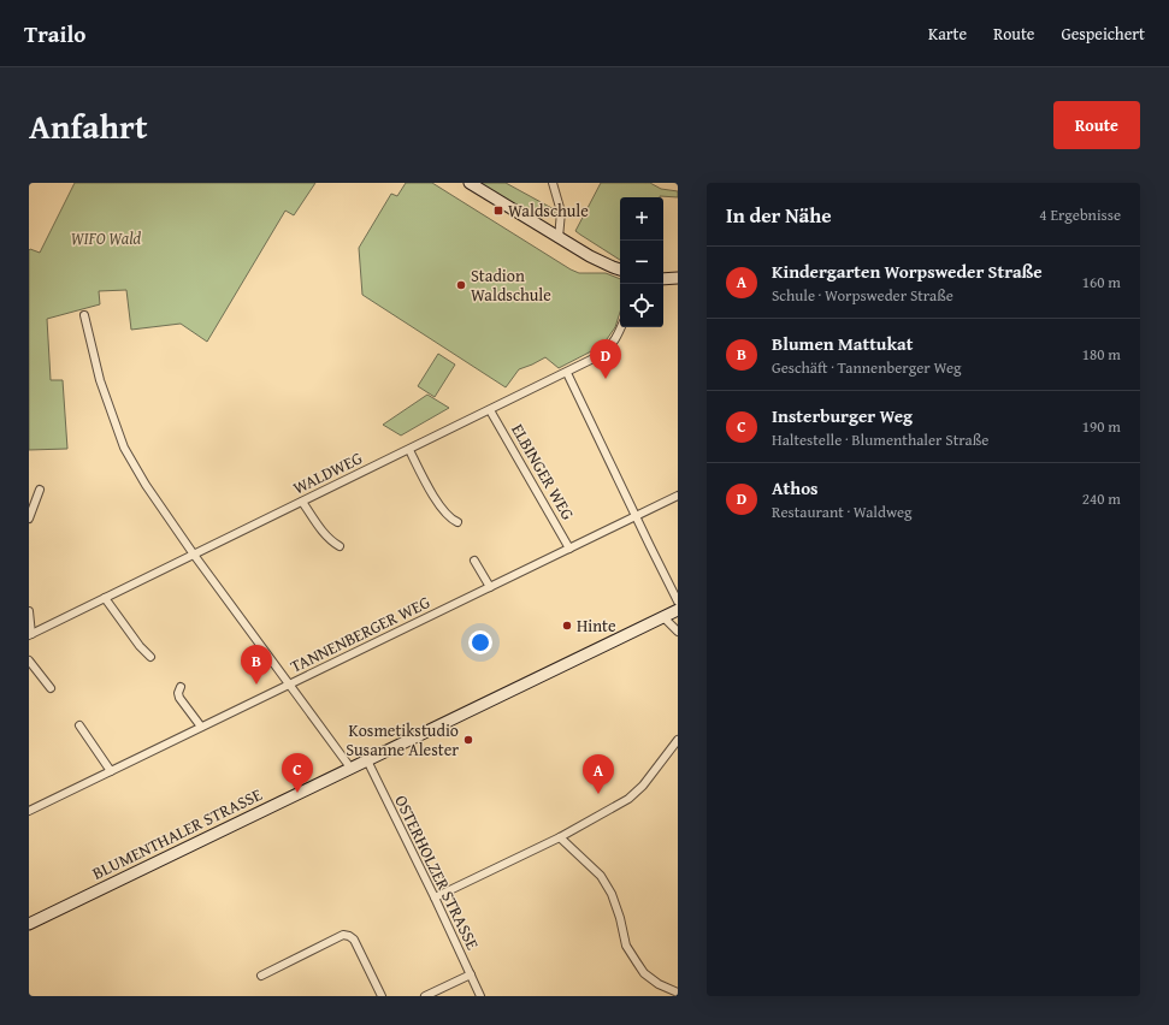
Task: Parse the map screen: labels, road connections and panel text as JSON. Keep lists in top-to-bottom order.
{
  "streets": {
    "main road": ["BLUMENTHALER STRASSE"],
    "street": [
      "ELBINGER WEG",
      "WALDWEG",
      "TANNENBERGER WEG",
      "OSTERHOLZER STRASSE"
    ]
  },
  "crossings": [
    ["ELBINGER WEG", "WALDWEG"],
    ["ELBINGER WEG", "TANNENBERGER WEG"],
    ["BLUMENTHALER STRASSE", "OSTERHOLZER STRASSE"]
  ],
  "parks": ["WIFO Wald"],
  "places": {
    "transit": ["Waldschule"],
    "other": ["Stadion Waldschule", "Hinte", "Kosmetikstudio Susanne Alester"]
  },
  "page": {
    "header": "Trailo",
    "nav": ["Karte", "Route", "Gespeichert"],
    "title": "Anfahrt",
    "buttons": "Route",
    "heading": ["In der Nähe", "4 Ergebnisse"],
    "map_buttons": ["+", "−"],
    "list": [
      {
        "mark": "A",
        "name": "Kindergarten Worpsweder Straße",
        "note": "Schule · Worpsweder Straße",
        "value": "160 m"
      },
      {
        "mark": "B",
        "name": "Blumen Mattukat",
        "note": "Geschäft · Tannenberger Weg",
        "value": "180 m"
      },
      {
        "mark": "C",
        "name": "Insterburger Weg",
        "note": "Haltestelle · Blumenthaler Straße",
        "value": "190 m"
      },
      {
        "mark": "D",
        "name": "Athos",
        "note": "Restaurant · Waldweg",
        "value": "240 m"
      }
    ],
    "pins": [
      "D",
      "B",
      "C",
      "A"
    ]
  }
}
